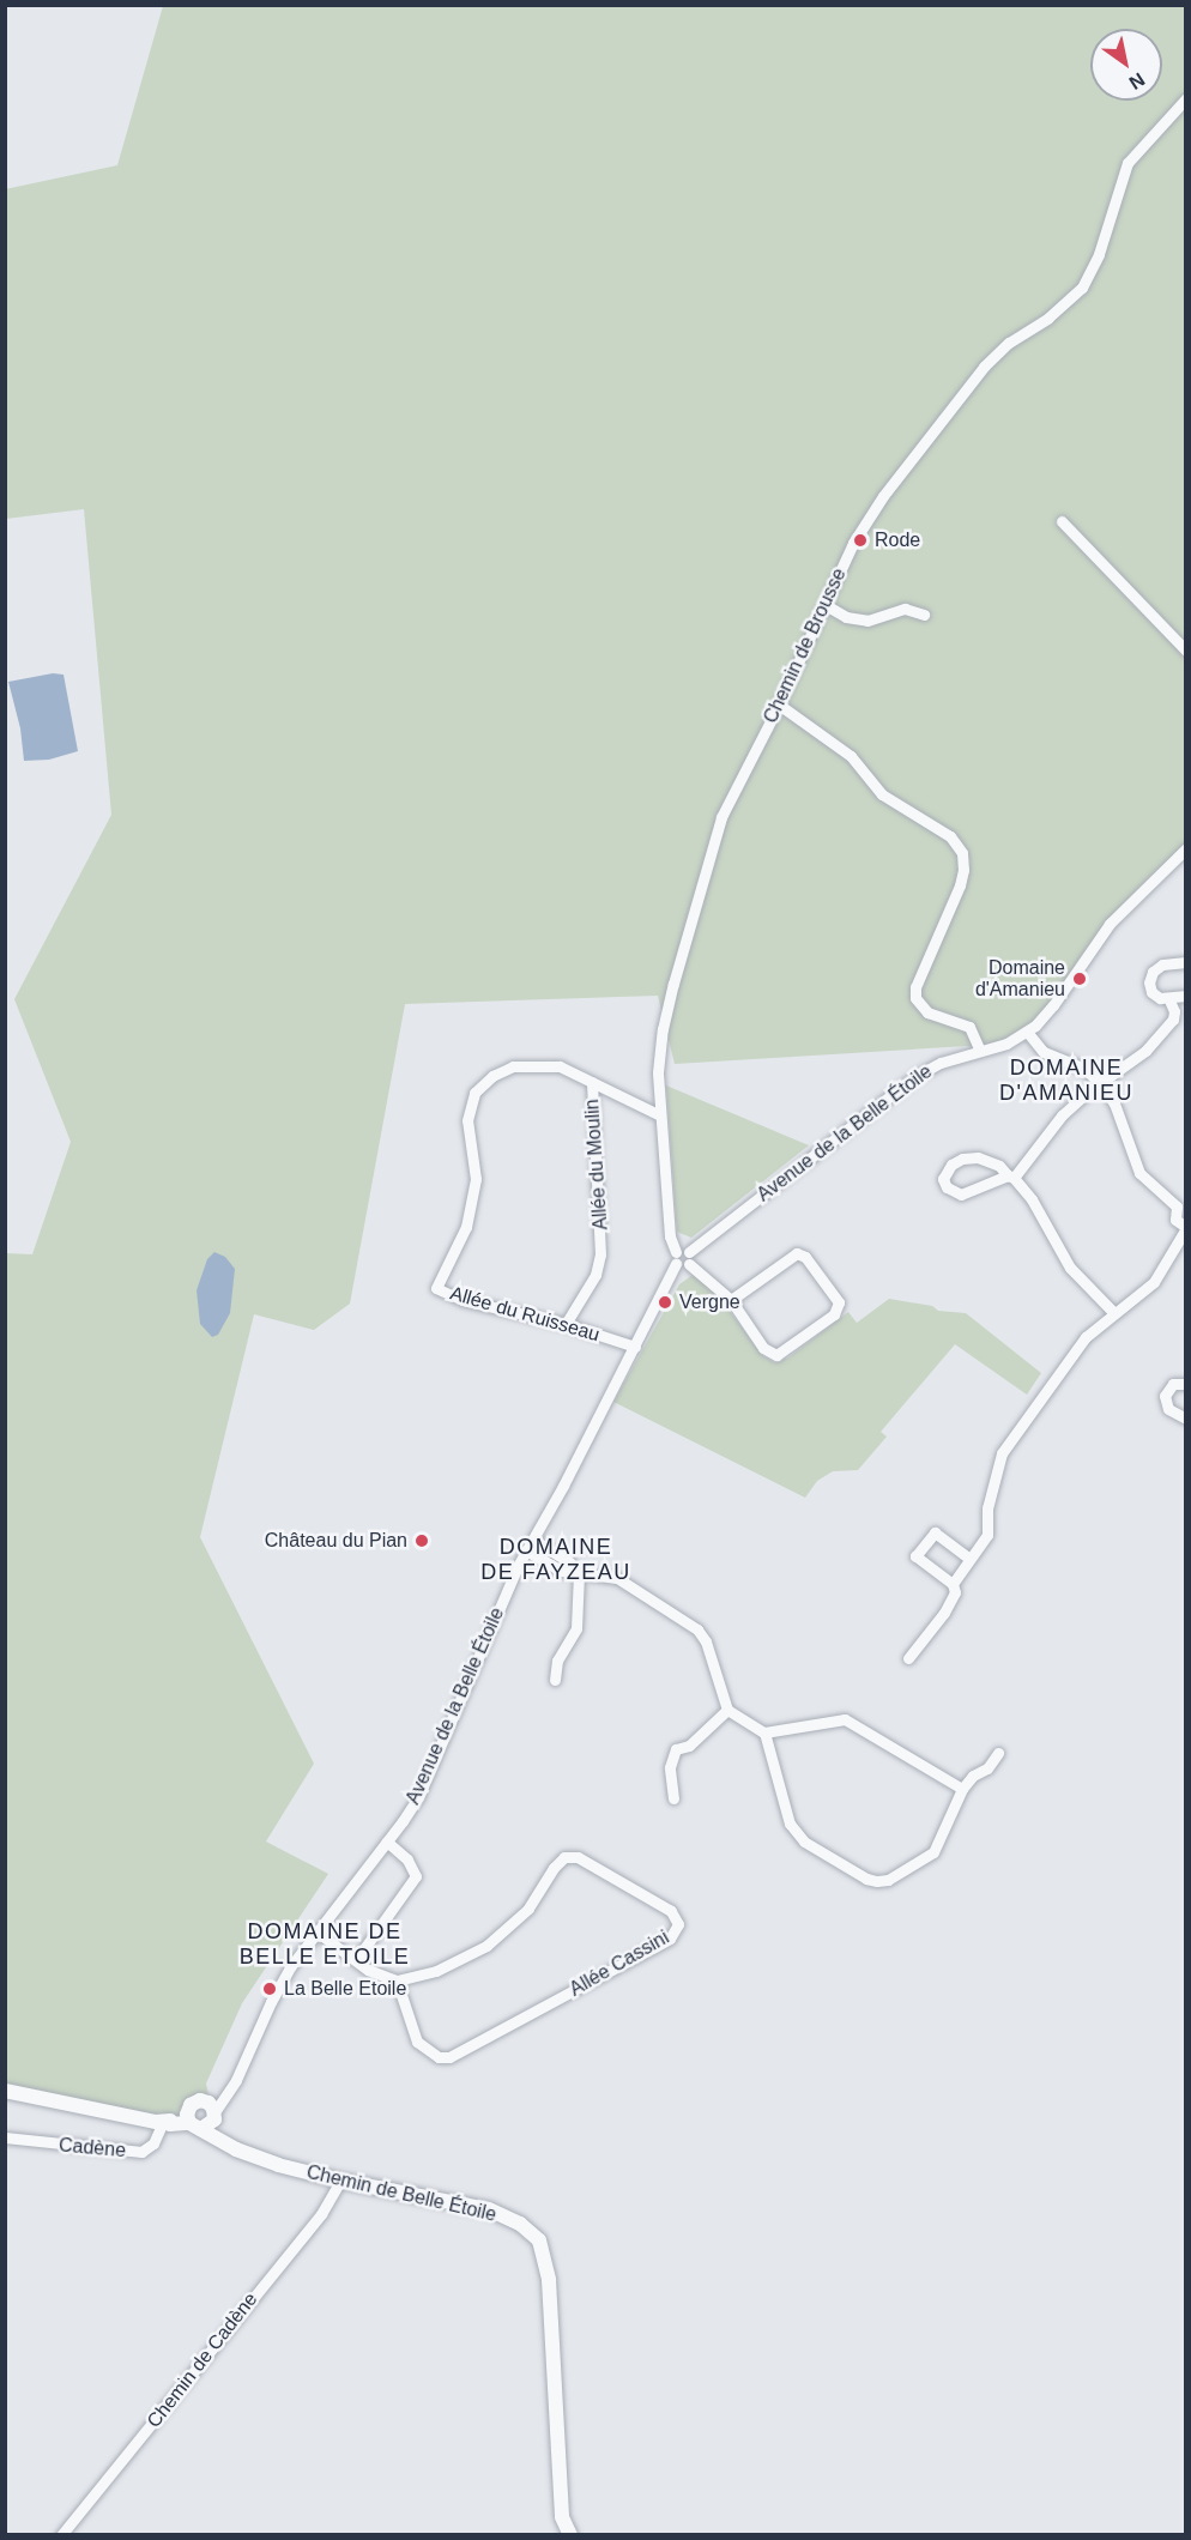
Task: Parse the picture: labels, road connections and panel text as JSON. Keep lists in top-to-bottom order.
{
  "streets": {
    "street": [
      "Chemin de Brousse",
      "Avenue de la Belle Étoile",
      "Allée du Moulin",
      "Allée du Ruisseau",
      "Allée Cassini",
      "Cadène",
      "Chemin de Belle Étoile",
      "Chemin de Cadène"
    ]
  },
  "crossings": [
    ["Chemin de Brousse", "Avenue de la Belle Étoile"],
    ["Chemin de Brousse", "Allée du Ruisseau"],
    ["Avenue de la Belle Étoile", "Allée du Ruisseau"],
    ["Allée du Moulin", "Allée du Ruisseau"],
    ["Chemin de Belle Étoile", "Chemin de Cadène"]
  ],
  "districts": ["DOMAINE D'AMANIEU", "DOMAINE DE FAYZEAU", "DOMAINE DE BELLE ETOILE"],
  "places": [
    "Rode",
    "Domaine d'Amanieu",
    "Vergne",
    "Château du Pian",
    "La Belle Etoile"
  ],
  "north": "bottom right"
}
